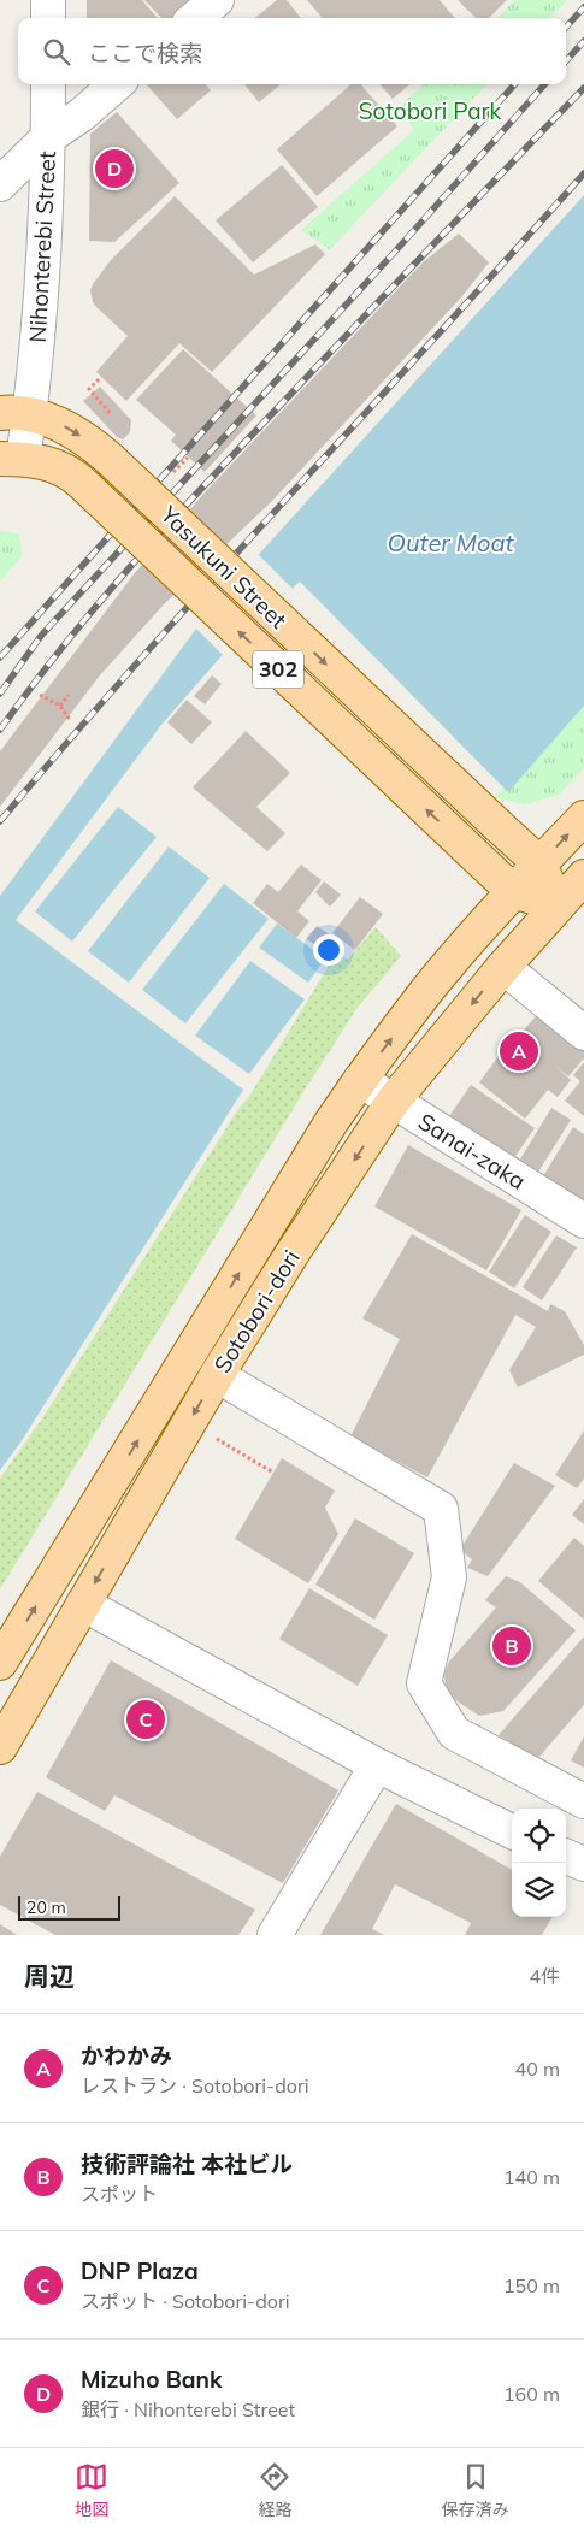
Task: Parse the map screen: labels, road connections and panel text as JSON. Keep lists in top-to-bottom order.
{
  "streets": {
    "main road": ["Yasukuni Street", "302", "Sotobori-dori"],
    "street": ["Nihonterebi Street", "Sanai-zaka"]
  },
  "crossings": [
    ["Nihonterebi Street", "Yasukuni Street"],
    ["Yasukuni Street", "302"],
    ["Yasukuni Street", "Sotobori-dori"],
    ["302", "Sotobori-dori"],
    ["Sanai-zaka", "Sotobori-dori"]
  ],
  "water": ["Outer Moat"],
  "parks": ["Sotobori Park"],
  "scale_bar": "20 m",
  "page": {
    "search": "ここで検索",
    "pins": [
      "D",
      "A",
      "B",
      "C"
    ],
    "scale": "20 m",
    "heading": ["周辺", "4件"],
    "list": [
      {
        "mark": "A",
        "name": "かわかみ",
        "note": "レストラン · Sotobori-dori",
        "value": "40 m"
      },
      {
        "mark": "B",
        "name": "技術評論社 本社ビル",
        "note": "スポット",
        "value": "140 m"
      },
      {
        "mark": "C",
        "name": "DNP Plaza",
        "note": "スポット · Sotobori-dori",
        "value": "150 m"
      },
      {
        "mark": "D",
        "name": "Mizuho Bank",
        "note": "銀行 · Nihonterebi Street",
        "value": "160 m"
      }
    ],
    "nav": ["地図", "経路", "保存済み"]
  }
}
